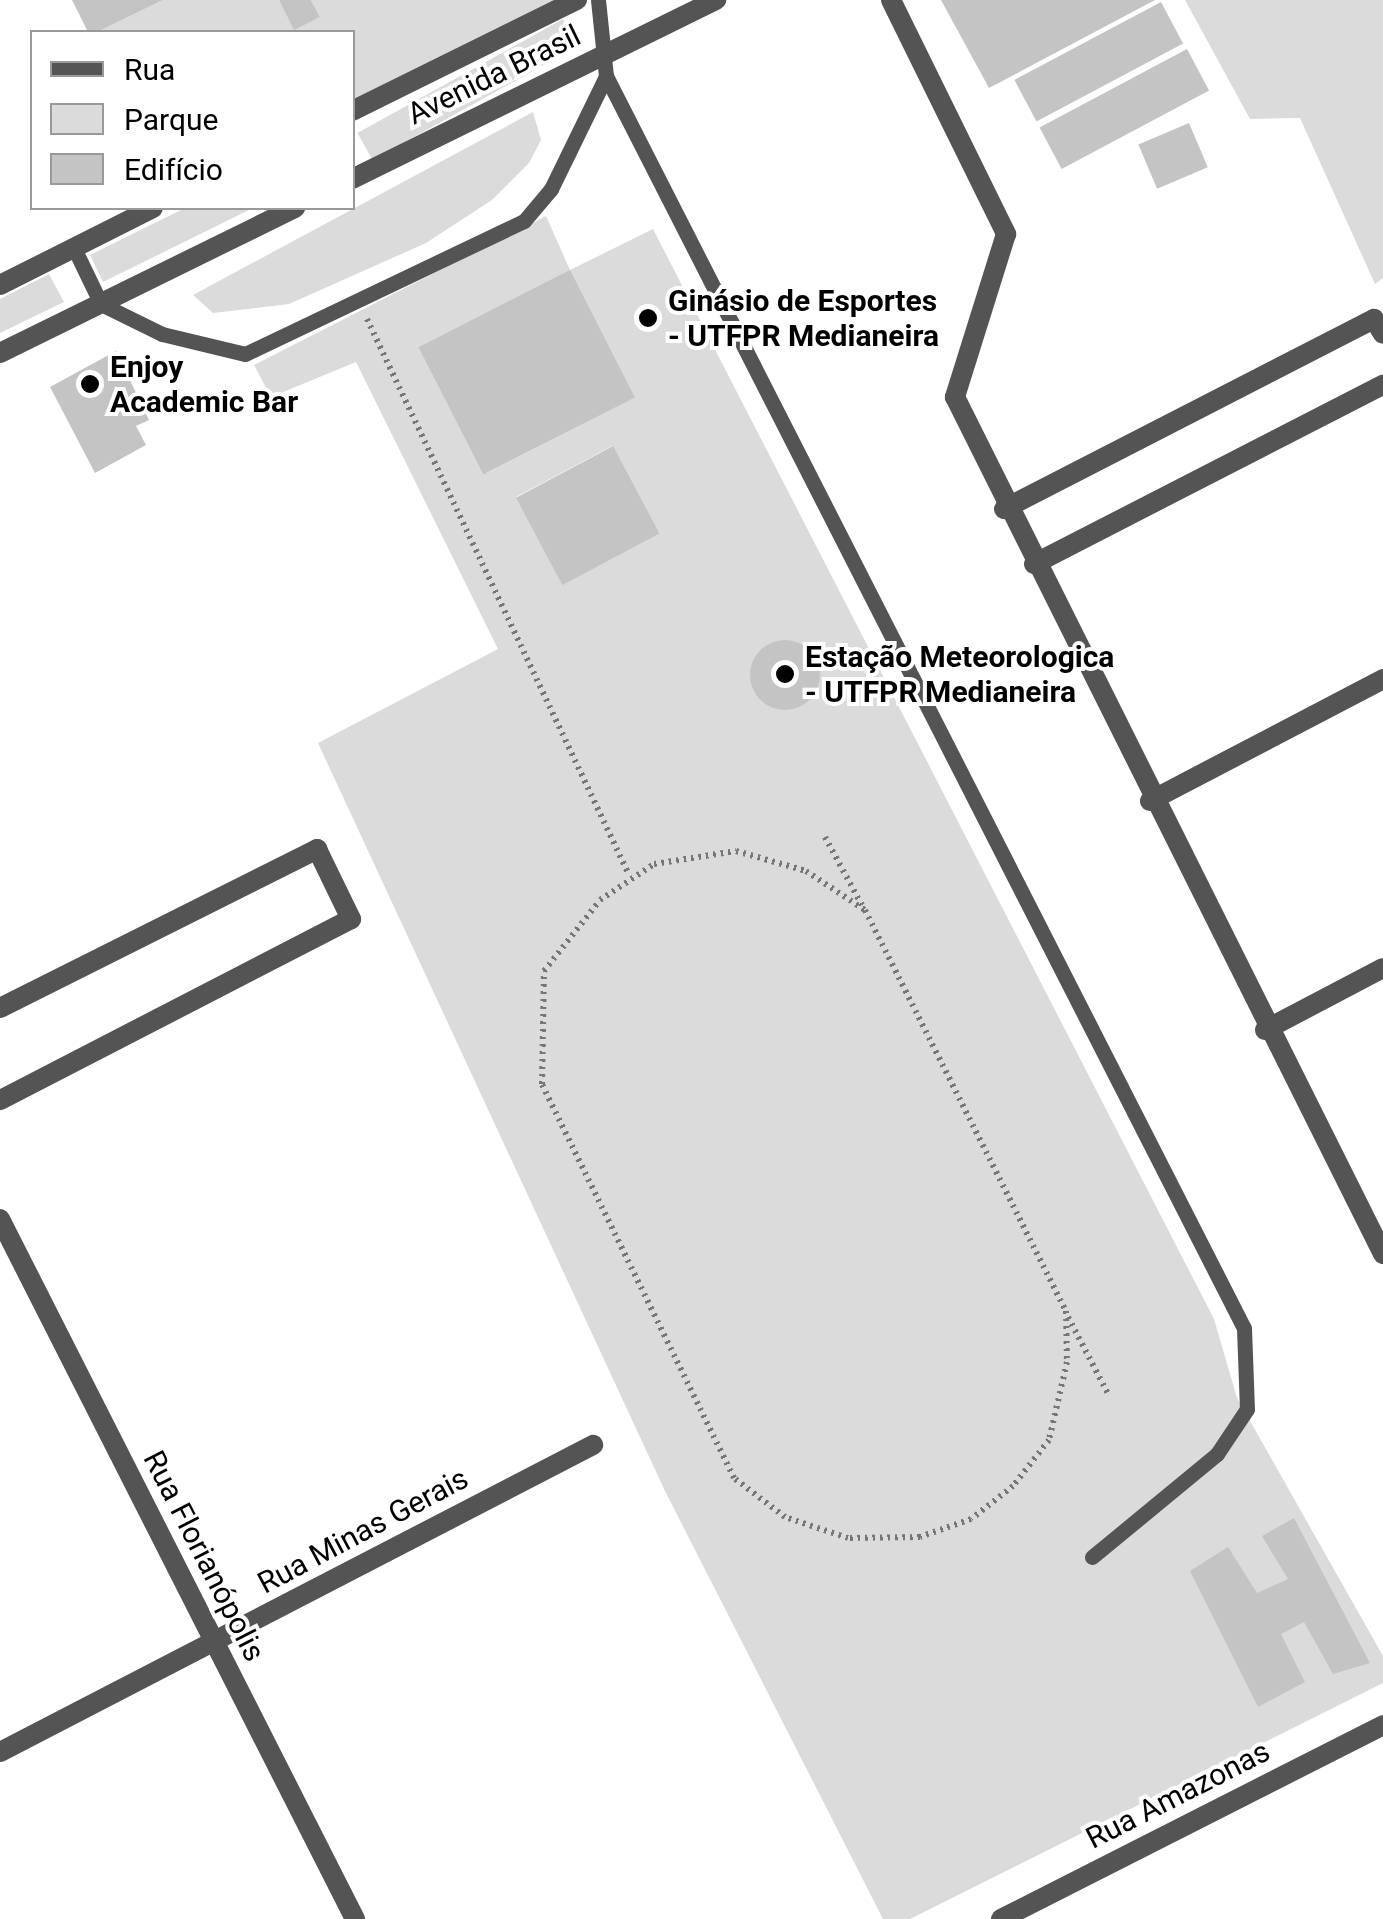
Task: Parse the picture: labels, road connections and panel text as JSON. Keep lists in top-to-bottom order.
{
  "streets": {
    "street": [
      "Avenida Brasil",
      "Rua Minas Gerais",
      "Rua Florianópolis",
      "Rua Amazonas"
    ]
  },
  "crossings": [
    ["Rua Minas Gerais", "Rua Florianópolis"]
  ],
  "places": ["Ginásio de Esportes - UTFPR Medianeira", "Enjoy Academic Bar", "Estação Meteorologica - UTFPR Medianeira"],
  "legend": ["Rua", "Parque", "Edifício"]
}
